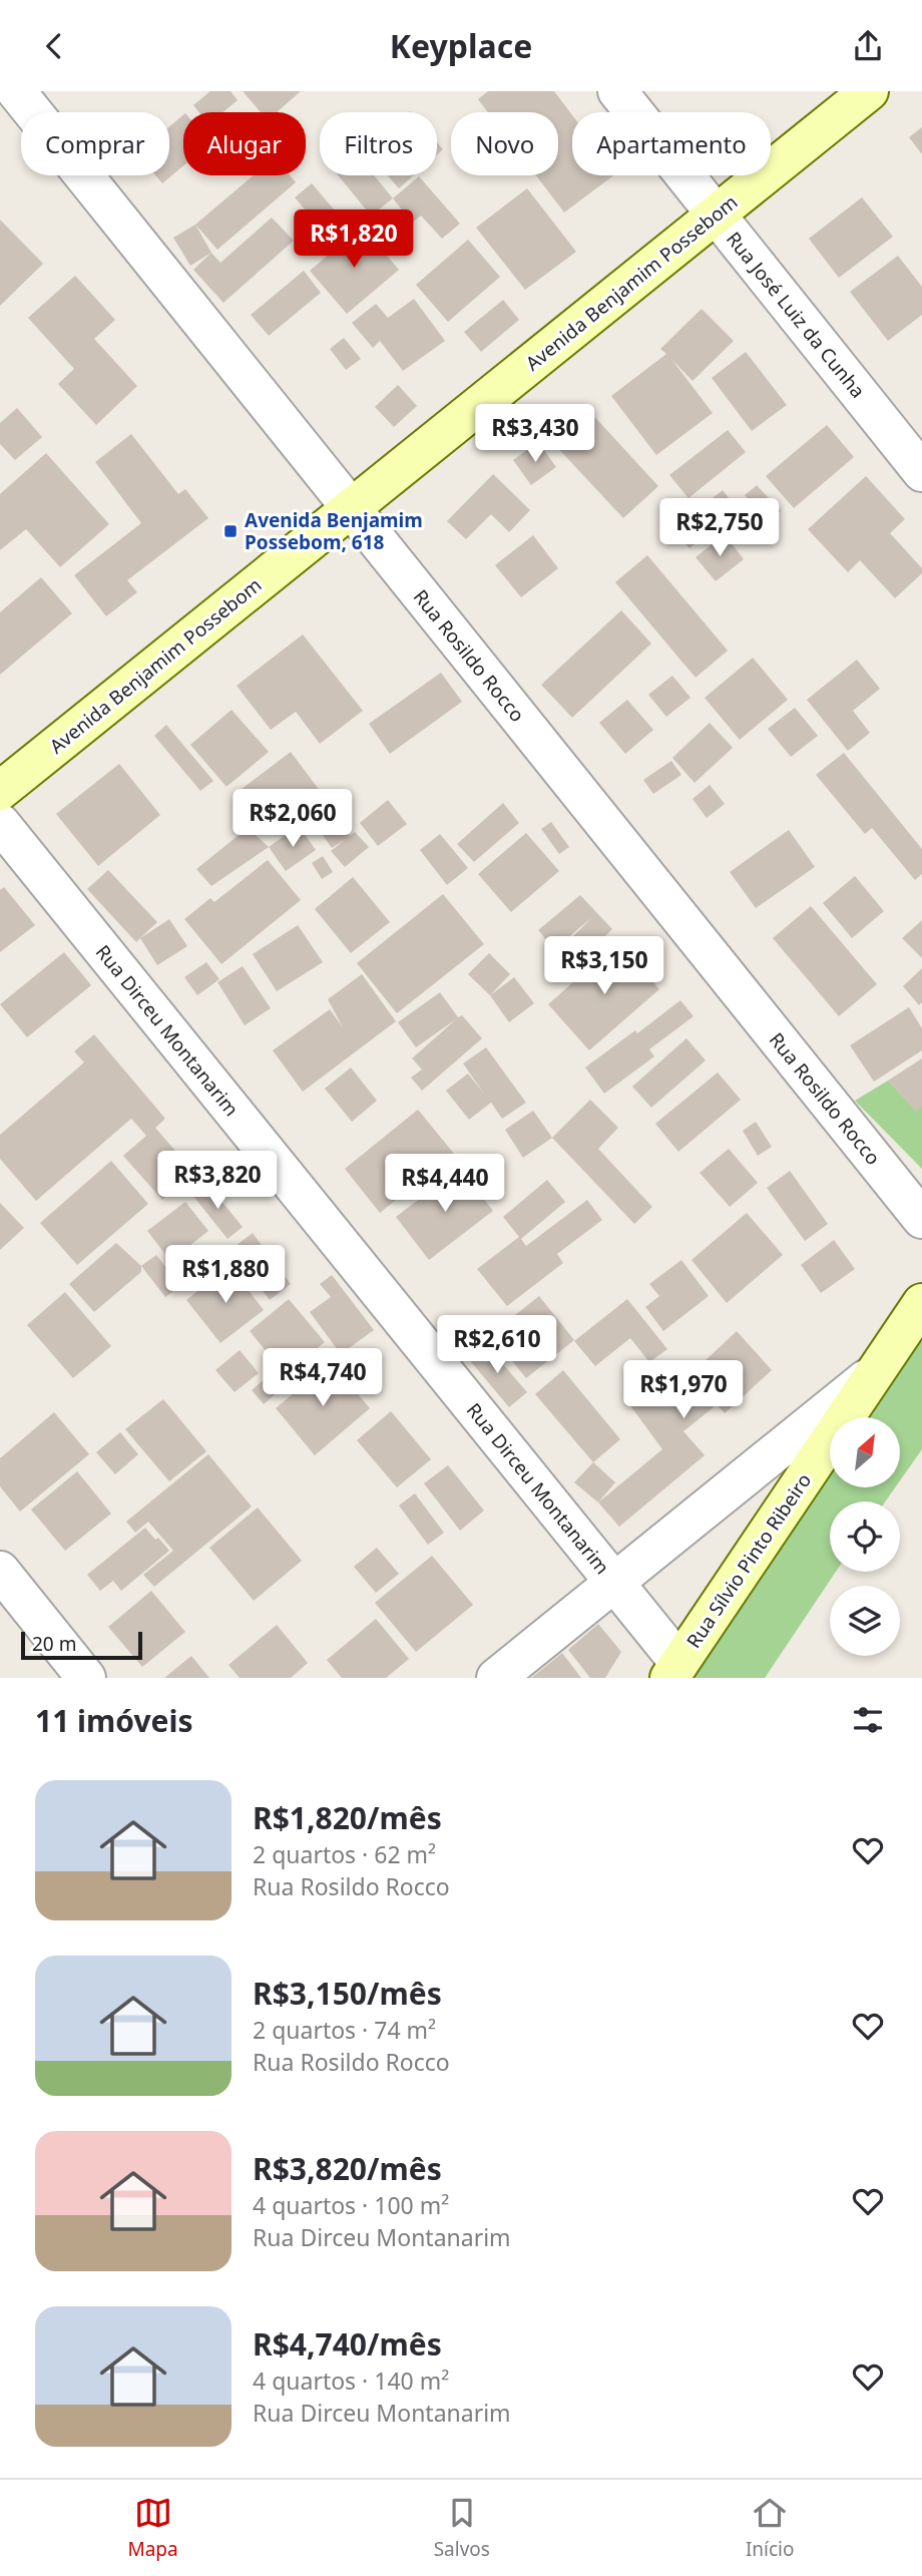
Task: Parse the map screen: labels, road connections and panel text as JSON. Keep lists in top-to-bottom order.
{
  "streets": {
    "street": [
      "Avenida Benjamim Possebom",
      "Rua José Luiz da Cunha",
      "Rua Rosildo Rocco",
      "Rua Dirceu Montanarim",
      "Rua Sílvio Pinto Ribeiro"
    ]
  },
  "crossings": [
    ["Avenida Benjamim Possebom", "Rua José Luiz da Cunha"],
    ["Avenida Benjamim Possebom", "Rua Rosildo Rocco"],
    ["Rua Dirceu Montanarim", "Rua Sílvio Pinto Ribeiro"]
  ],
  "places": {
    "transit": ["Avenida Benjamim Possebom, 618"]
  },
  "scale_bar": "20 m",
  "north": "top right",
  "page": {
    "header": "Keyplace",
    "chip": [
      "Comprar",
      "Alugar",
      "Filtros",
      "Novo",
      "Apartamento"
    ],
    "price": [
      "R$1,820",
      "R$3,430",
      "R$2,750",
      "R$2,060",
      "R$3,150",
      "R$3,820",
      "R$4,440",
      "R$1,880",
      "R$2,610",
      "R$4,740",
      "R$1,970"
    ],
    "scale": "20 m",
    "heading": "11 imóveis",
    "list": [
      {
        "name": "R$1,820/mês",
        "note": "2 quartos · 62 m² · Rua Rosildo Rocco"
      },
      {
        "name": "R$3,150/mês",
        "note": "2 quartos · 74 m² · Rua Rosildo Rocco"
      },
      {
        "name": "R$3,820/mês",
        "note": "4 quartos · 100 m² · Rua Dirceu Montanarim"
      },
      {
        "name": "R$4,740/mês",
        "note": "4 quartos · 140 m² · Rua Dirceu Montanarim"
      }
    ],
    "tabs": ["Mapa", "Salvos", "Início"]
  }
}
